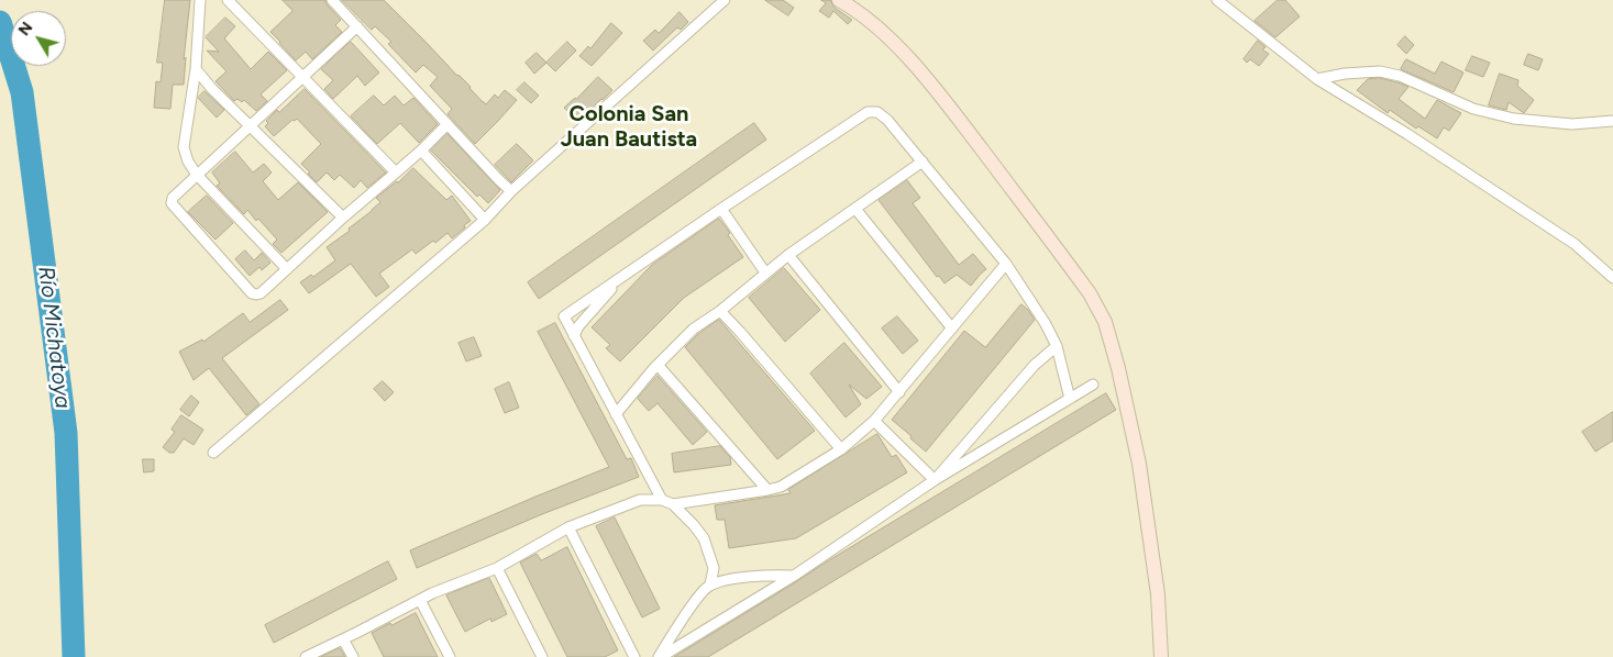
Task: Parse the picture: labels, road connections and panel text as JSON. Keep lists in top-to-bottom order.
{
  "districts": ["Colonia San Juan Bautista"],
  "water": ["Río Michatoya"],
  "north": "top left"
}
